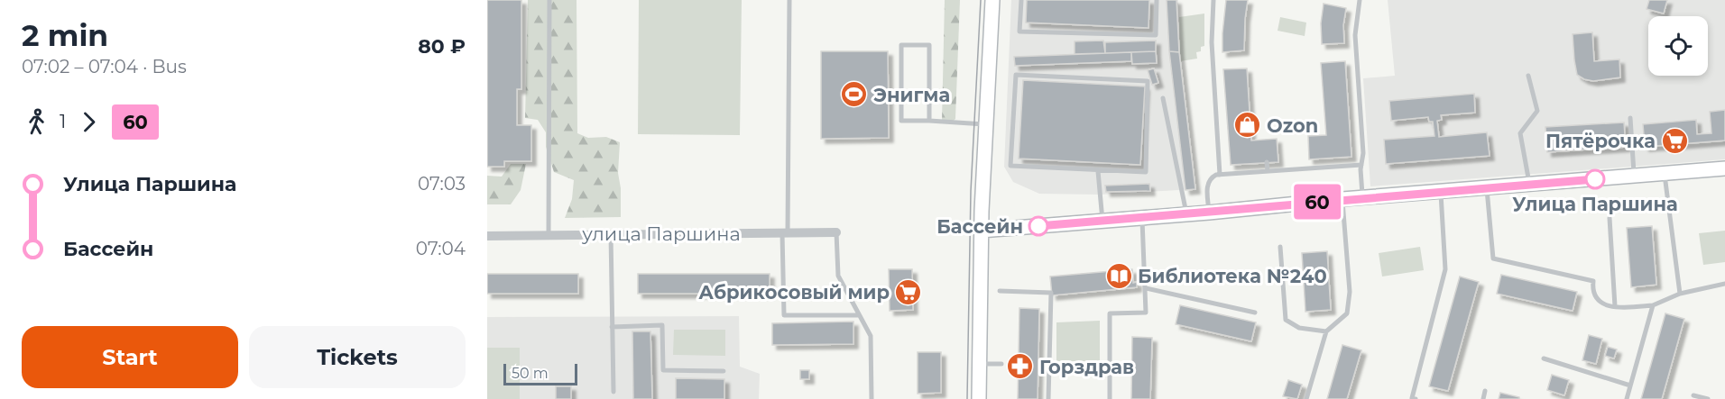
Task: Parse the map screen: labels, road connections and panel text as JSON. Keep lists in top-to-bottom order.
{
  "streets": {
    "street": ["улица Паршина"]
  },
  "places": {
    "sports": ["Энигма"],
    "shop": ["Ozon"],
    "supermarket": ["Пятёрочка", "Абрикосовый мир"],
    "other": ["Улица Паршина", "Бассейн"],
    "library": ["Библиотека №240"],
    "pharmacy": ["Горздрав"]
  },
  "lines": ["bus line 60"],
  "scale_bar": "50 m",
  "page": {
    "heading": ["2 min", "07:02 – 07:04 · Bus", "80 ₽"],
    "on_map": "60",
    "legs": ["1", "60"],
    "list": [
      {
        "name": "Улица Паршина",
        "value": "07:03"
      },
      {
        "name": "Бассейн",
        "value": "07:04"
      }
    ],
    "buttons": ["Start", "Tickets"],
    "scale": "50 m"
  }
}
